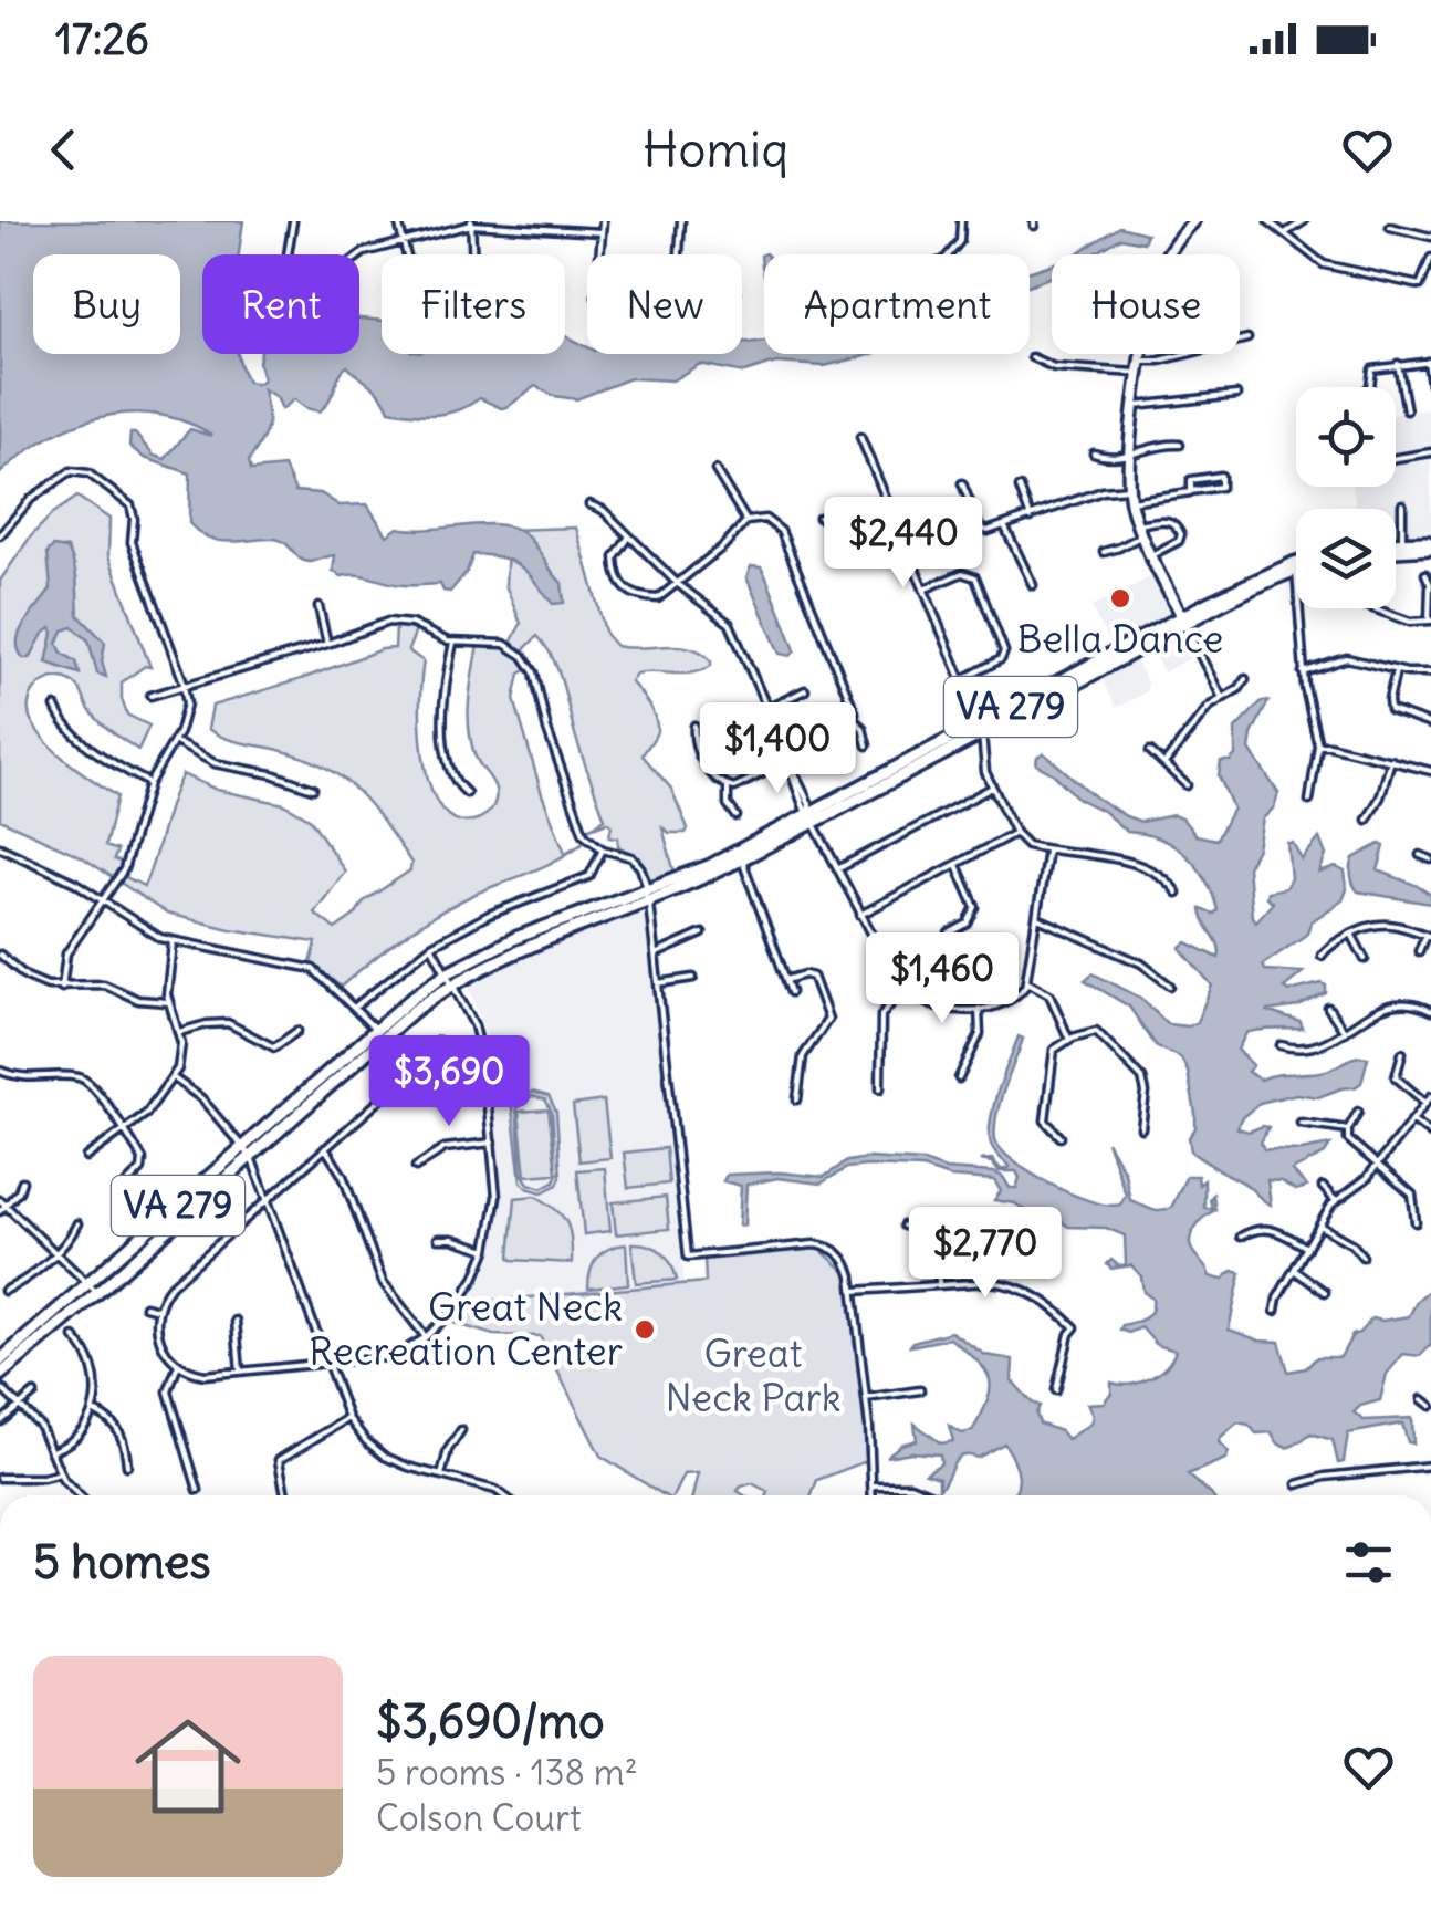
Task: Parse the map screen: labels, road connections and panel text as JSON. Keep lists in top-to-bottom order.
{
  "streets": {
    "main road": ["VA 279"]
  },
  "parks": ["Great Neck Park"],
  "places": ["Bella Dance", "Great Neck Recreation Center"],
  "page": {
    "status": "17:26",
    "header": "Homiq",
    "chip": [
      "Buy",
      "Rent",
      "Filters",
      "New",
      "Apartment",
      "House"
    ],
    "price": [
      "$2,440",
      "$1,400",
      "$1,460",
      "$3,690",
      "$2,770"
    ],
    "heading": "5 homes",
    "list": [
      {
        "name": "$3,690/mo",
        "note": "5 rooms · 138 m² · Colson Court"
      }
    ]
  }
}
